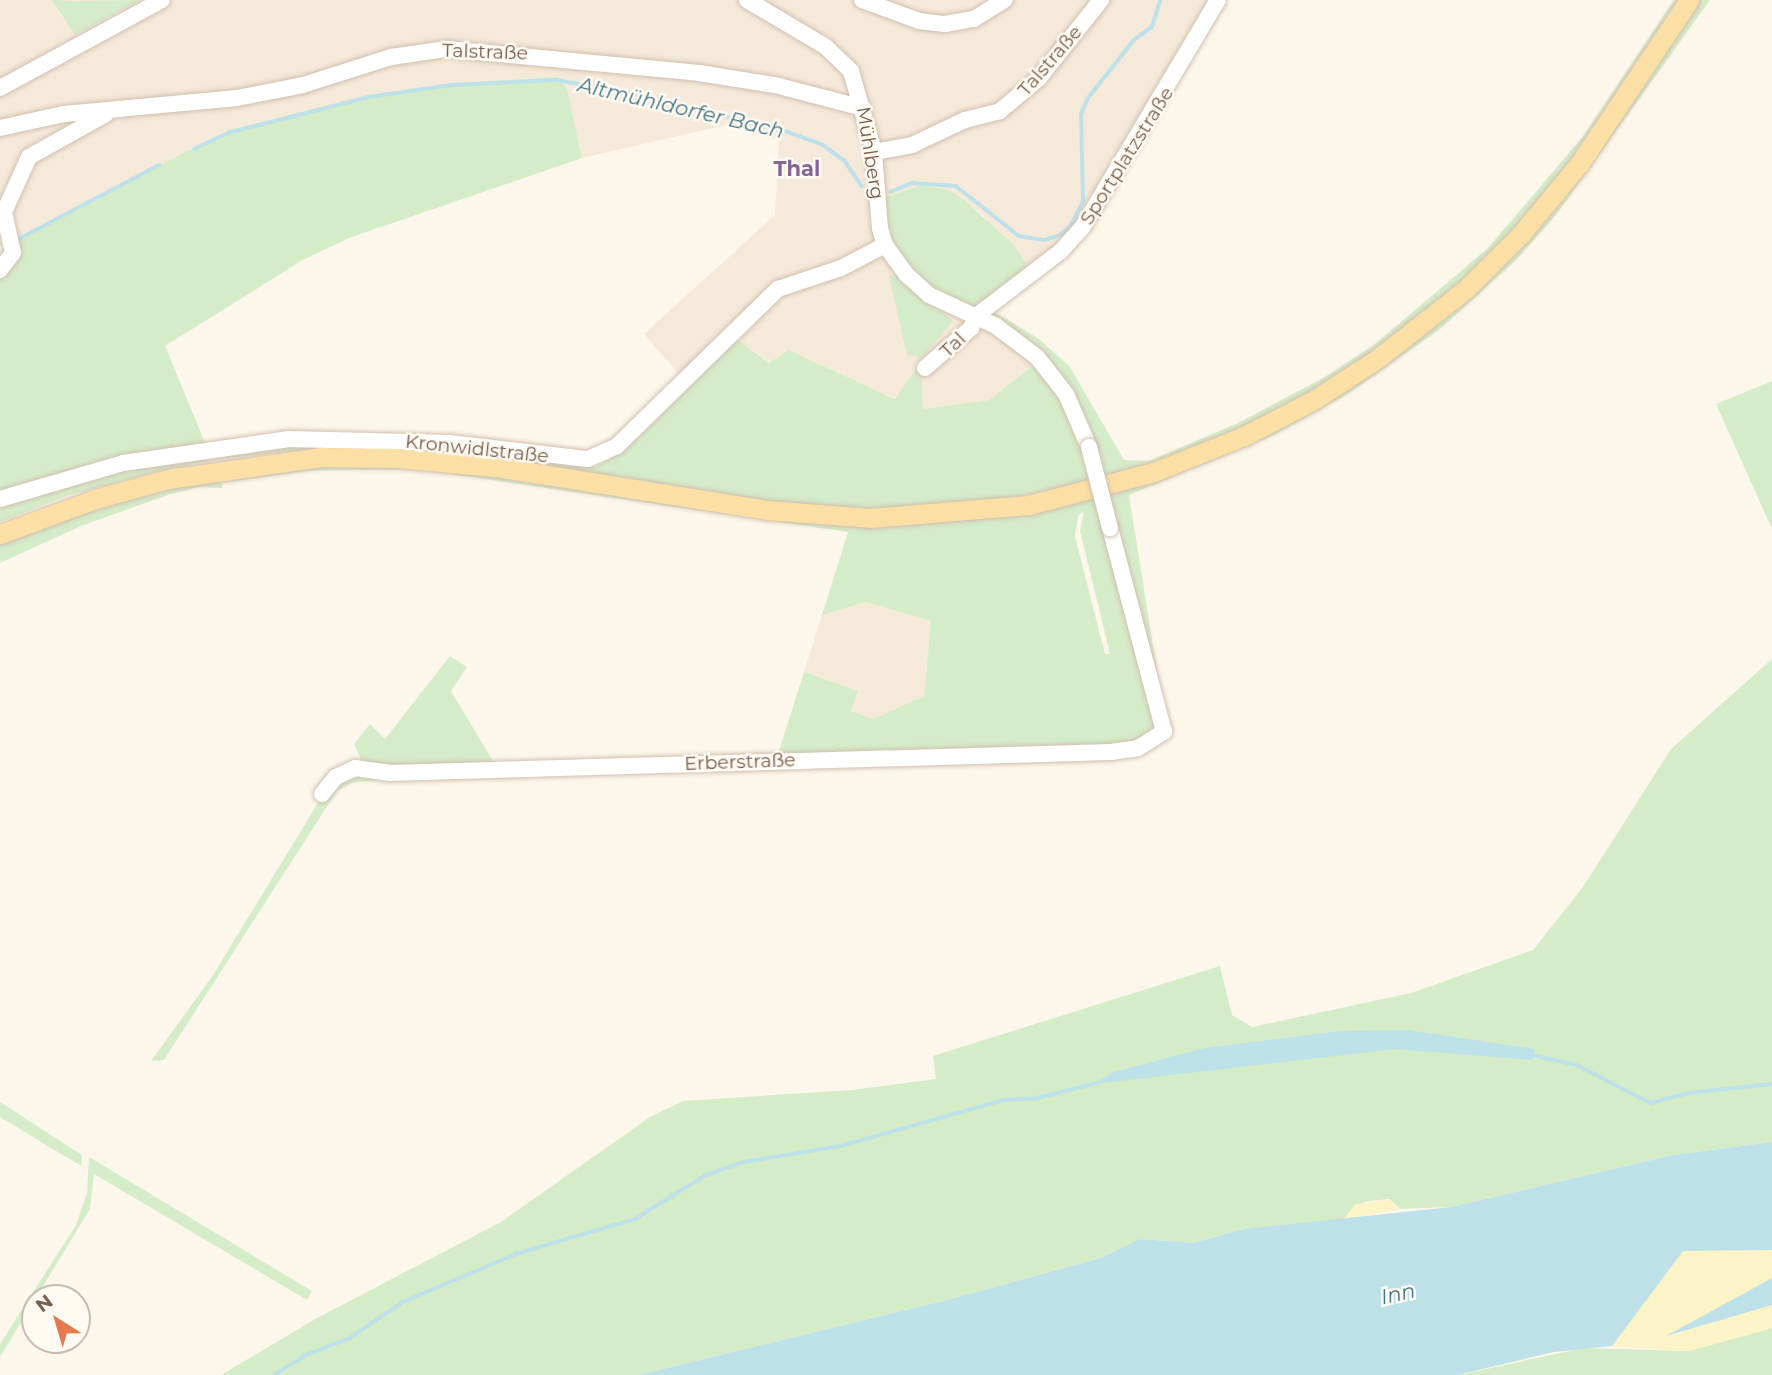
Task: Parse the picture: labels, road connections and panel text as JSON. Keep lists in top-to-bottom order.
{
  "streets": {
    "street": [
      "Talstraße",
      "Mühlberg",
      "Sportplatzstraße",
      "Tal",
      "Kronwidlstraße",
      "Erberstraße"
    ]
  },
  "crossings": [
    ["Talstraße", "Mühlberg"],
    ["Mühlberg", "Sportplatzstraße"],
    ["Mühlberg", "Tal"],
    ["Mühlberg", "Kronwidlstraße"],
    ["Mühlberg", "Erberstraße"],
    ["Sportplatzstraße", "Tal"]
  ],
  "districts": ["Thal"],
  "water": ["Altmühldorfer Bach", "Inn"],
  "north": "top left"
}
